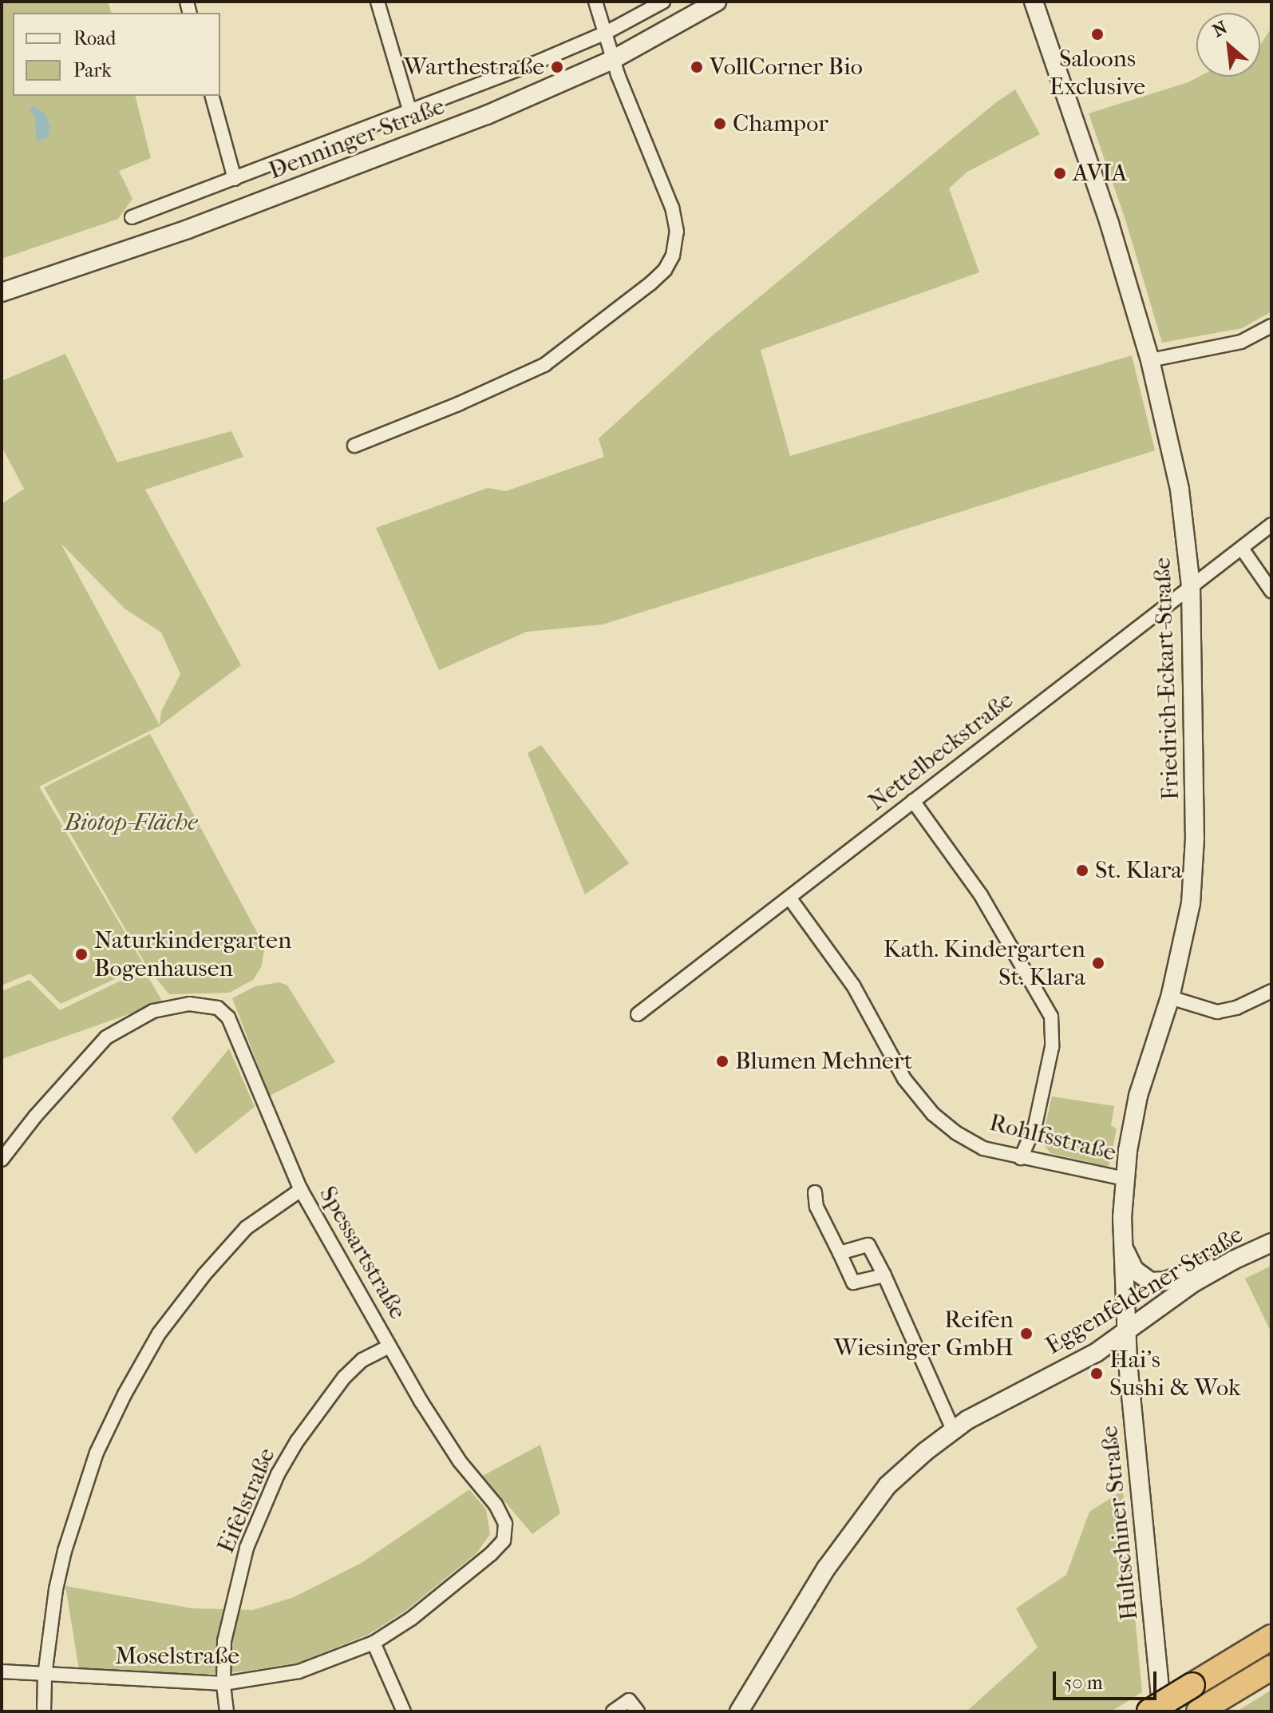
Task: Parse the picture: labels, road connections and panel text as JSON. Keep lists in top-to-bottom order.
{
  "streets": {
    "main road": [
      "Denninger Straße",
      "Friedrich-Eckart-Straße",
      "Eggenfeldener Straße",
      "Hultschiner Straße"
    ],
    "street": [
      "Nettelbeckstraße",
      "Rohlfsstraße",
      "Spessartstraße",
      "Eifelstraße",
      "Moselstraße"
    ]
  },
  "crossings": [
    ["Friedrich-Eckart-Straße", "Nettelbeckstraße"],
    ["Friedrich-Eckart-Straße", "Rohlfsstraße"],
    ["Friedrich-Eckart-Straße", "Eggenfeldener Straße"],
    ["Friedrich-Eckart-Straße", "Hultschiner Straße"],
    ["Nettelbeckstraße", "Rohlfsstraße"],
    ["Spessartstraße", "Eifelstraße"],
    ["Spessartstraße", "Moselstraße"],
    ["Eggenfeldener Straße", "Hultschiner Straße"],
    ["Eifelstraße", "Moselstraße"]
  ],
  "parks": ["Biotop-Fläche"],
  "places": [
    "Saloons Exclusive",
    "Warthestraße",
    "VollCorner Bio",
    "Champor",
    "AVIA",
    "St. Klara",
    "Naturkindergarten Bogenhausen",
    "Kath. Kindergarten St. Klara",
    "Blumen Mehnert",
    "Reifen Wiesinger GmbH",
    "Hai's Sushi & Wok"
  ],
  "legend": ["Road", "Park"],
  "scale_bar": "50 m",
  "north": "top left"
}
